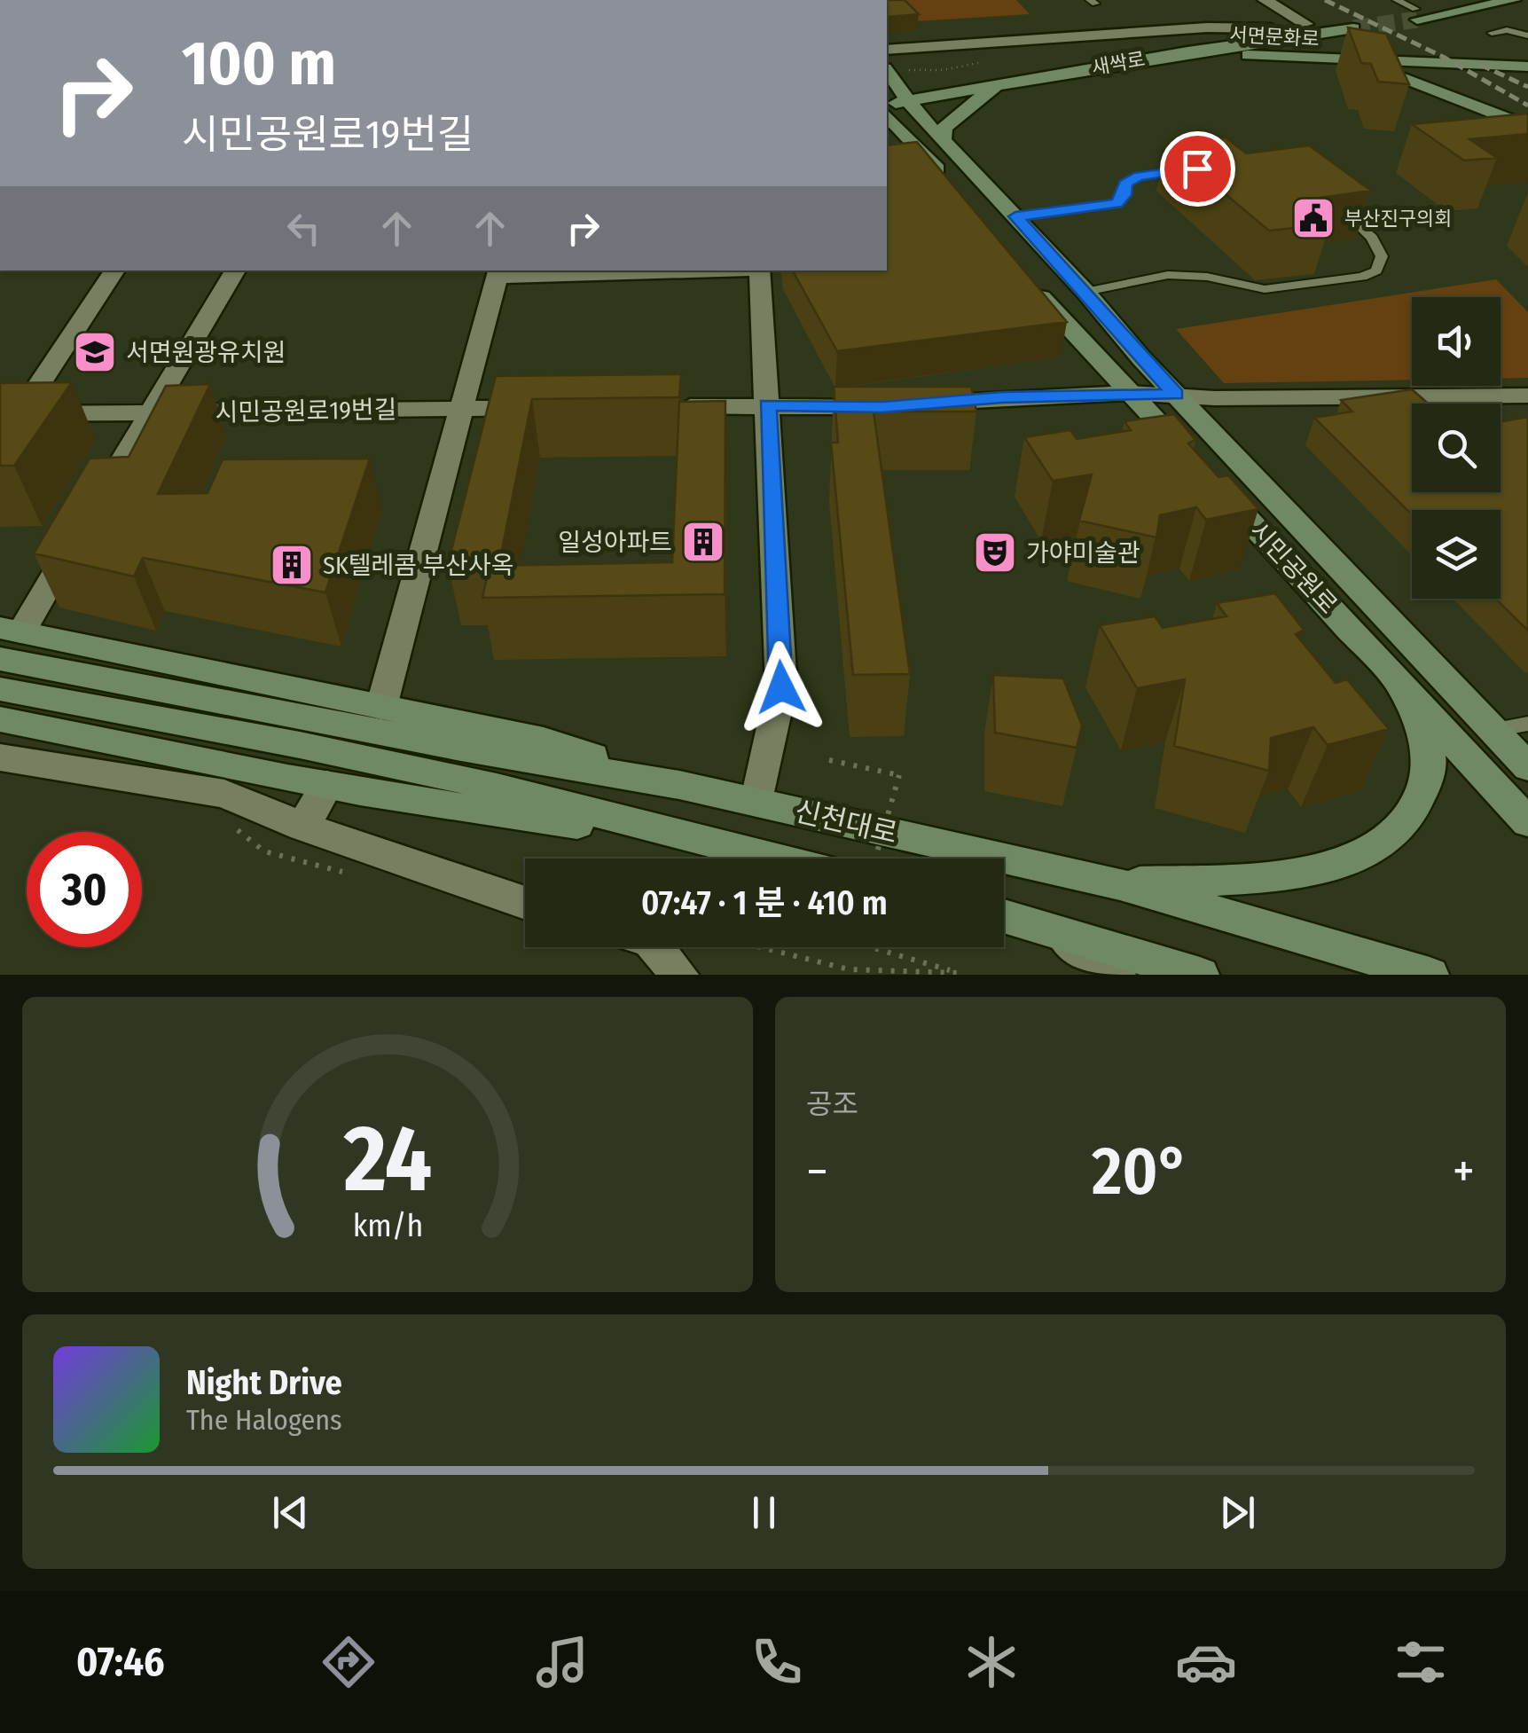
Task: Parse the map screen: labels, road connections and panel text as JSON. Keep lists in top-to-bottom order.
{
  "streets": {
    "main road": [
      "서면문화로",
      "새싹로",
      "시민공원로",
      "신천대로"
    ],
    "street": ["시민공원로19번길"]
  },
  "crossings": [
    ["서면문화로", "새싹로"],
    ["새싹로", "시민공원로"]
  ],
  "places": {
    "public building": ["부산진구의회"],
    "school or university": ["서면원광유치원"],
    "building": ["일성아파트", "SK텔레콤 부산사옥"],
    "theatre": ["가야미술관"]
  },
  "page": {
    "turn": ["100 m", "시민공원로19번길"],
    "limit": "30",
    "trip": "07:47 · 1 분 · 410 m",
    "tile": "공조",
    "heat": ["−", "20°", "+"],
    "song": ["Night Drive", "The Halogens"],
    "tabs": "07:46",
    "gauge": ["24", "km/h"]
  }
}
